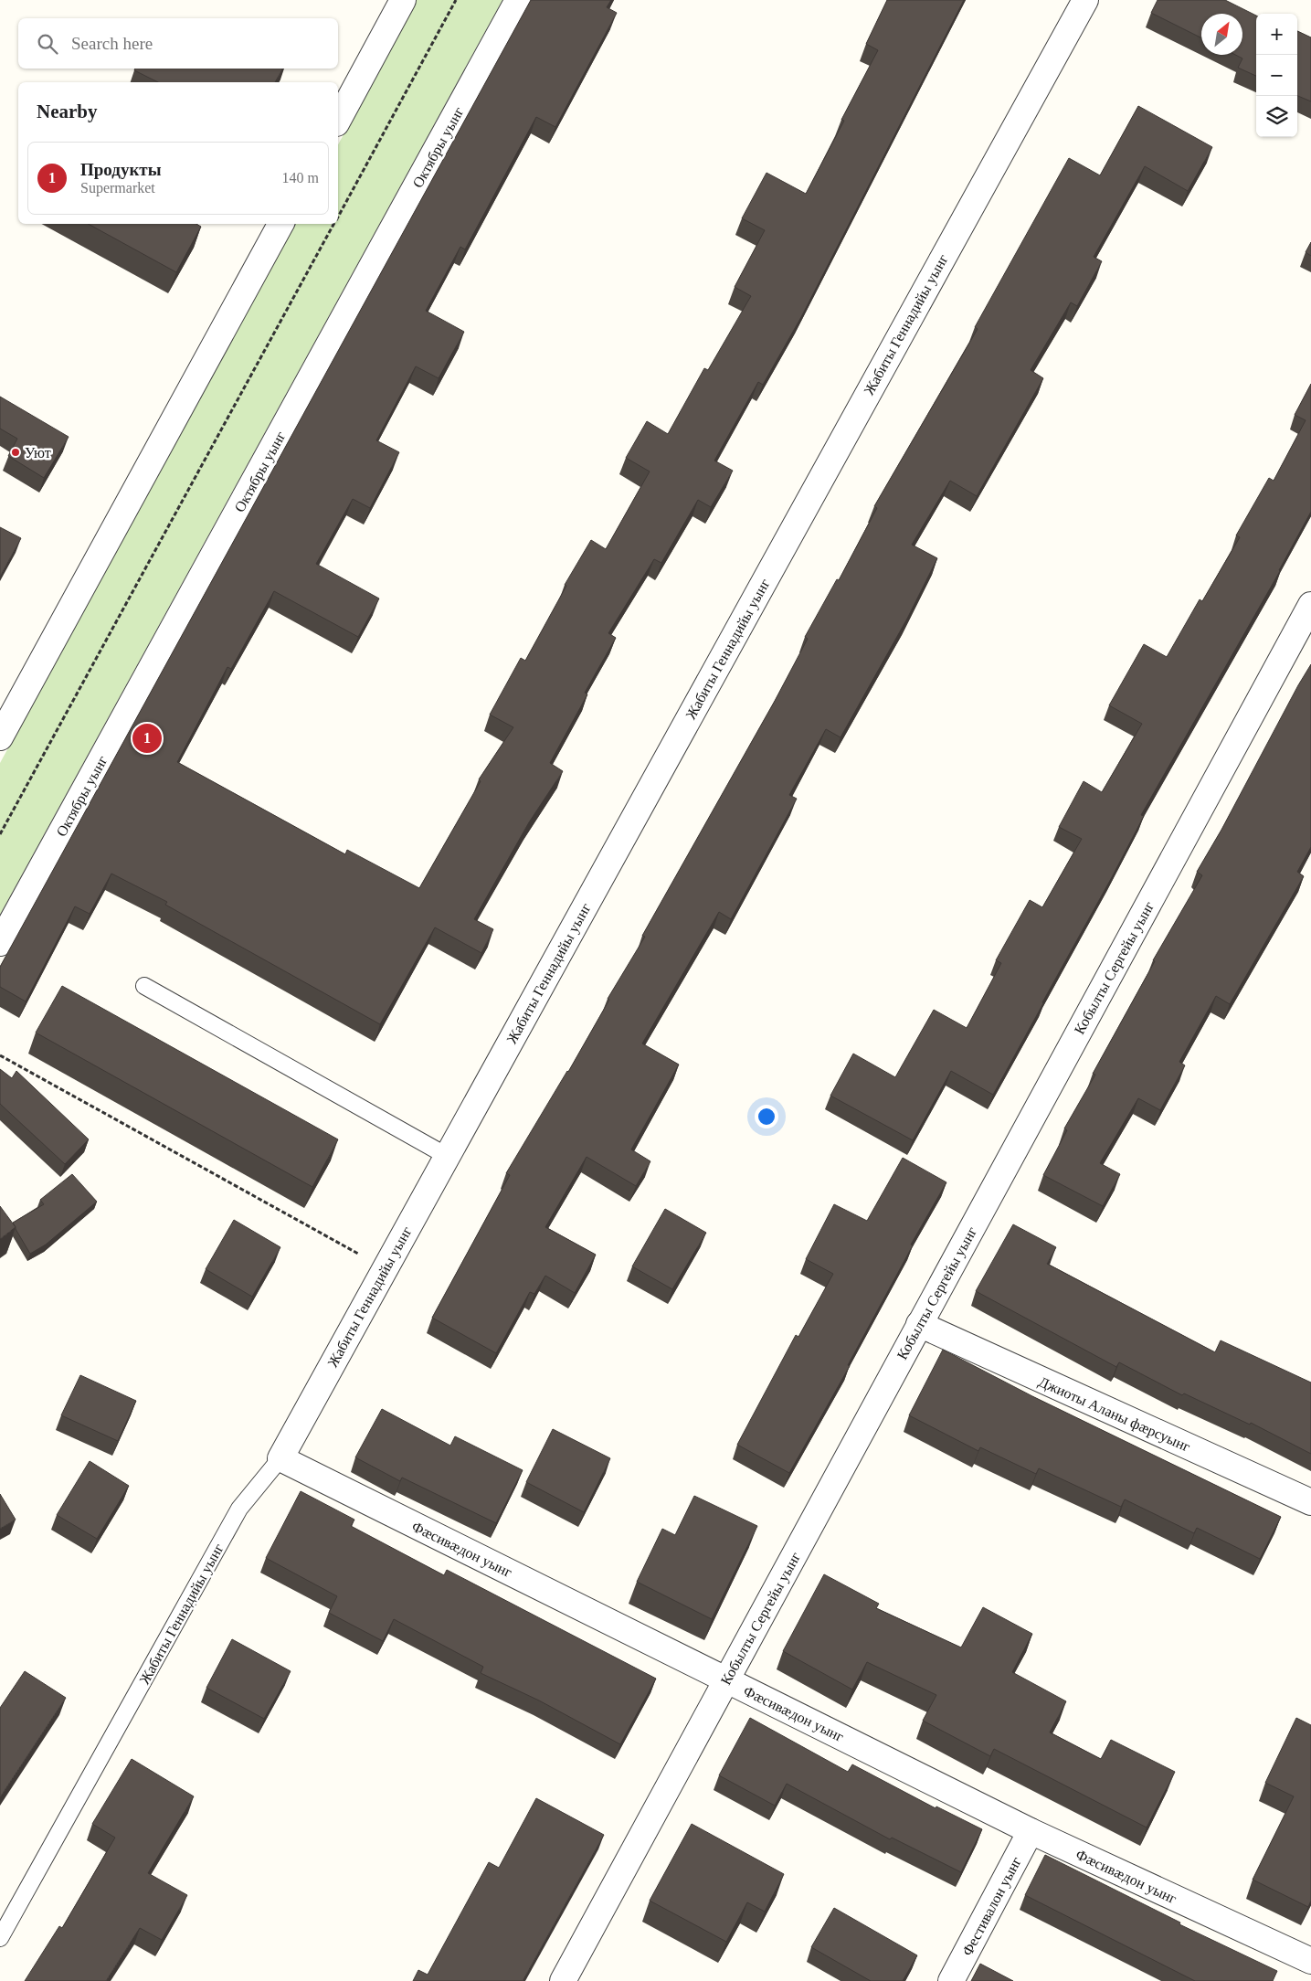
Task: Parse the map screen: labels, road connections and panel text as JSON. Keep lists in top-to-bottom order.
{
  "streets": {
    "street": [
      "Октябры уынг",
      "Жабиты Геннадийы уынг",
      "Кобылты Сергейы уынг",
      "Джиоты Аланы фæрсуынг",
      "Фæсивæдон уынг",
      "Фестивалон уынг"
    ]
  },
  "crossings": [
    ["Жабиты Геннадийы уынг", "Фæсивæдон уынг"],
    ["Кобылты Сергейы уынг", "Джиоты Аланы фæрсуынг"],
    ["Кобылты Сергейы уынг", "Фæсивæдон уынг"],
    ["Фæсивæдон уынг", "Фестивалон уынг"]
  ],
  "places": ["Уют"],
  "north": "top right",
  "page": {
    "map_buttons": ["+", "−"],
    "search": "Search here",
    "heading": "Nearby",
    "list": [
      {
        "mark": "1",
        "name": "Продукты",
        "note": "Supermarket",
        "value": "140 m"
      }
    ],
    "pins": "1"
  }
}
